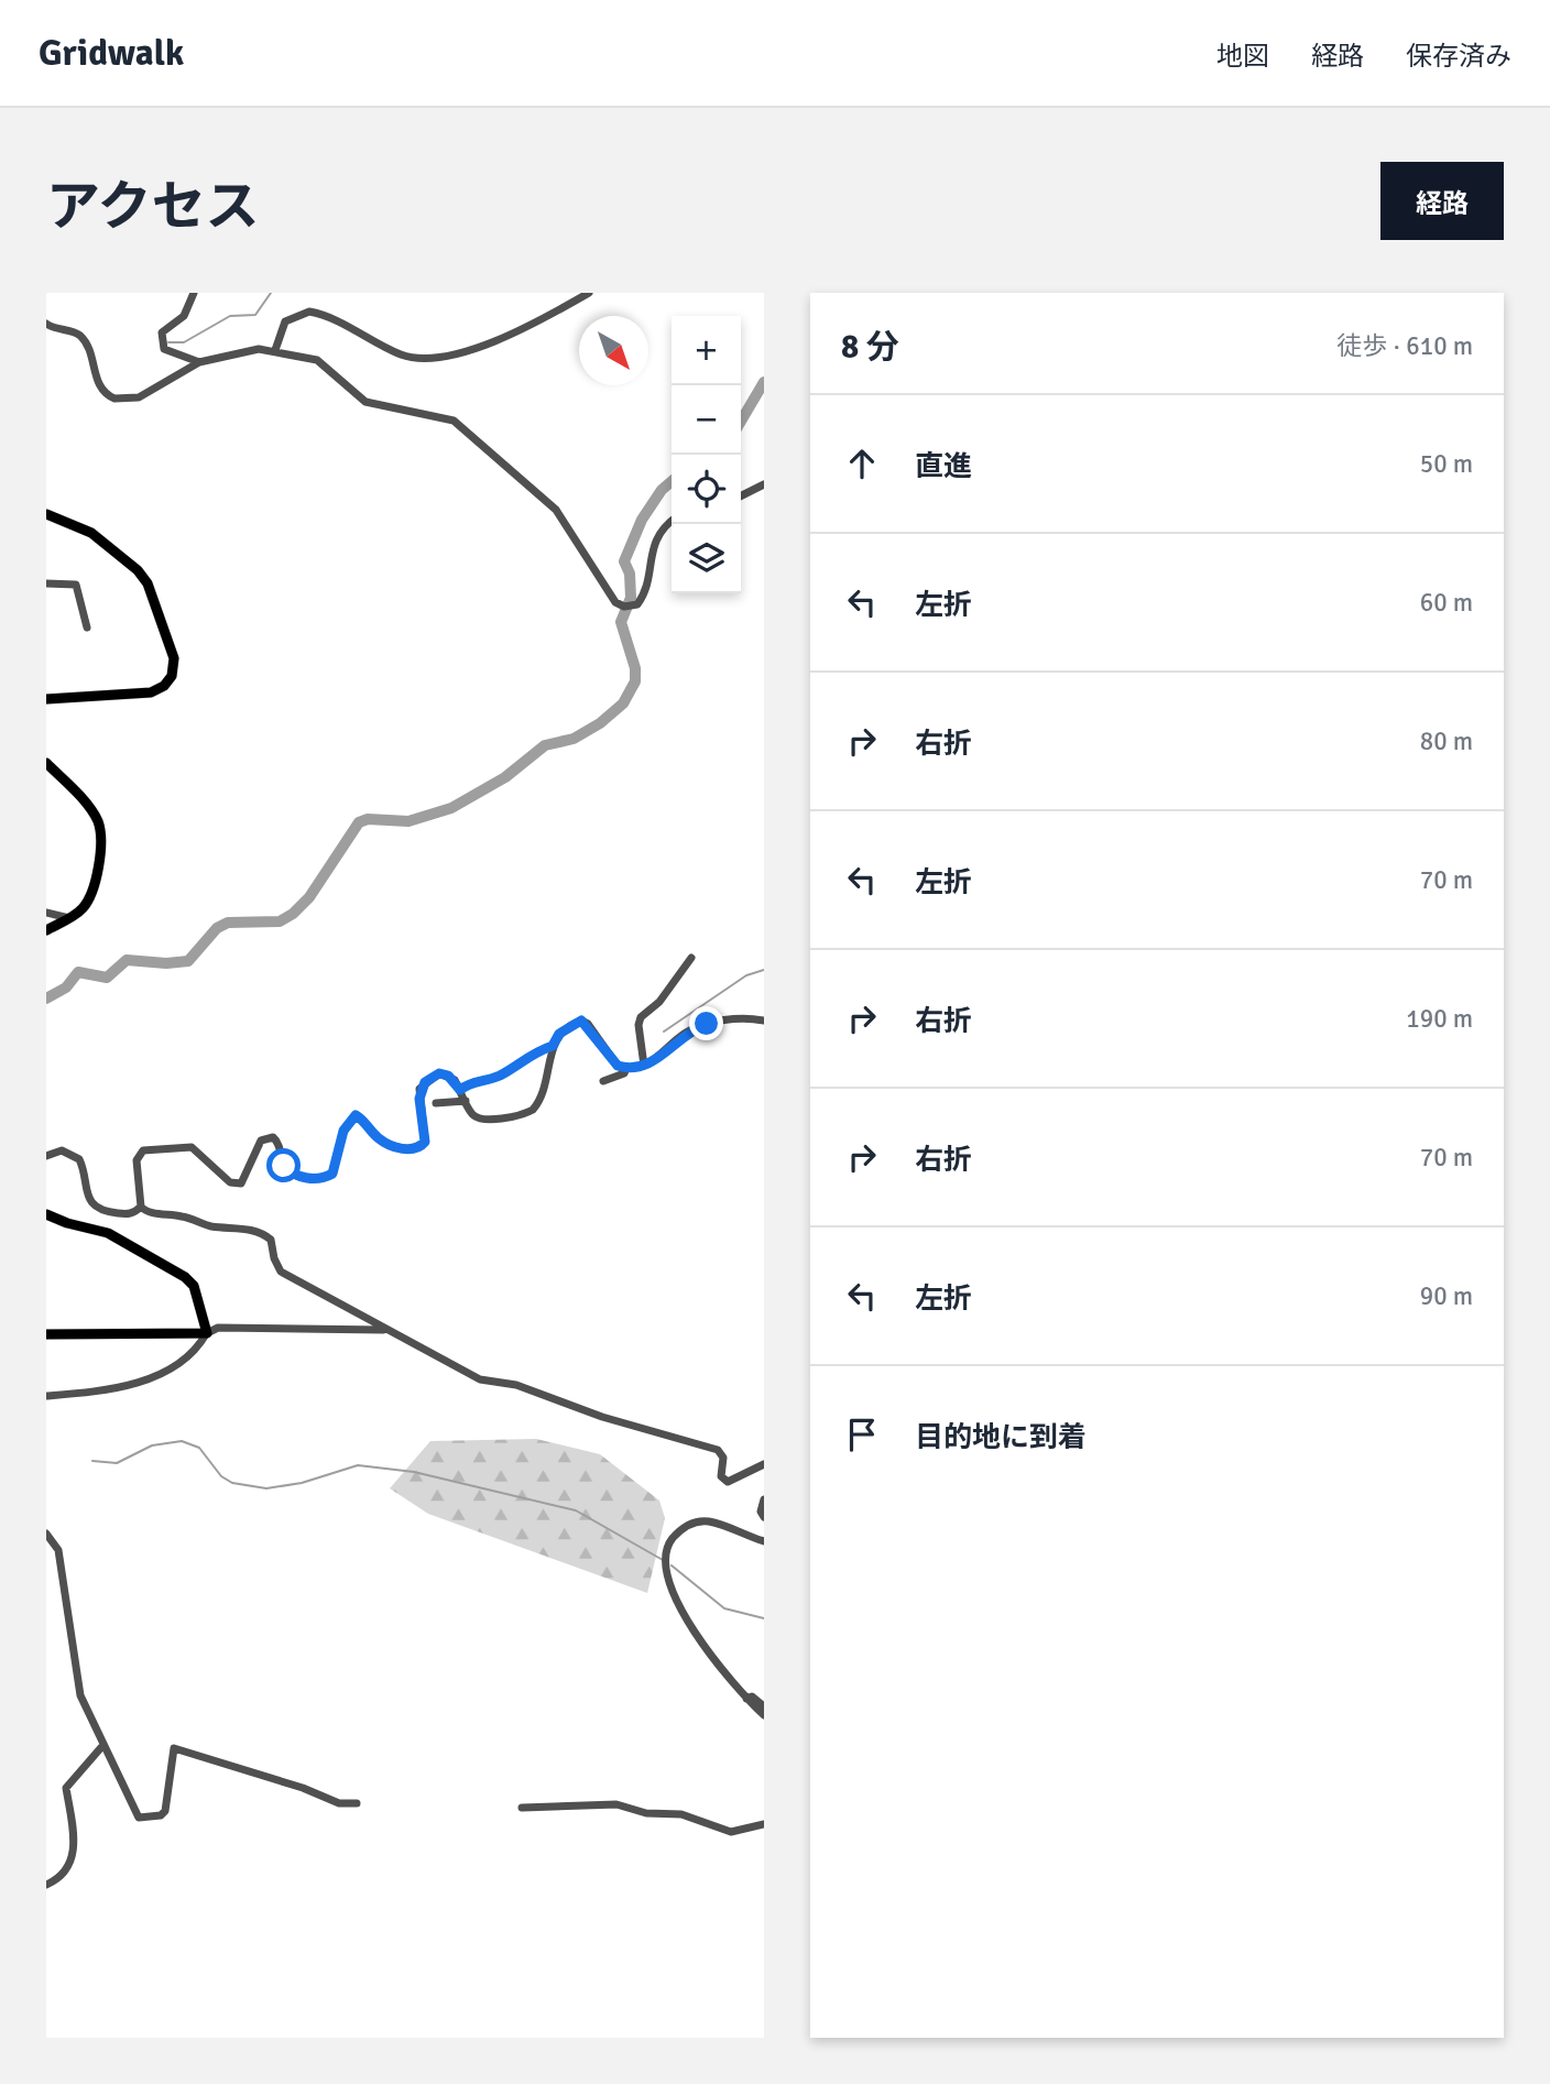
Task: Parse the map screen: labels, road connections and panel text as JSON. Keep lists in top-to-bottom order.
{
  "north": "bottom right",
  "page": {
    "header": "Gridwalk",
    "nav": ["地図", "経路", "保存済み"],
    "title": "アクセス",
    "buttons": "経路",
    "heading": ["8 分", "徒歩 · 610 m"],
    "map_buttons": ["+", "−"],
    "list": [
      ["直進", "50 m"],
      ["左折", "60 m"],
      ["右折", "80 m"],
      ["左折", "70 m"],
      ["右折", "190 m"],
      ["右折", "70 m"],
      ["左折", "90 m"],
      "目的地に到着"
    ]
  }
}
